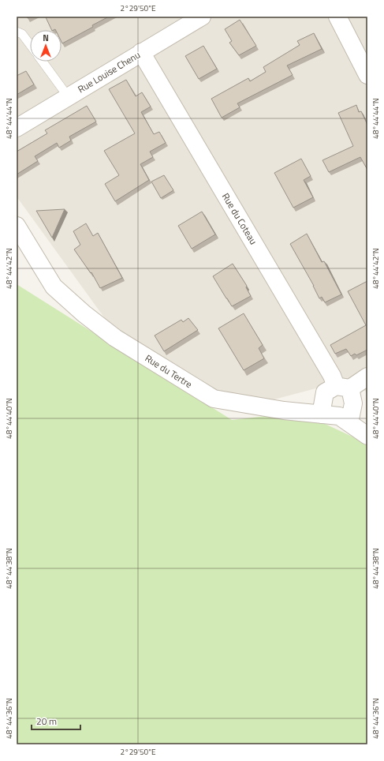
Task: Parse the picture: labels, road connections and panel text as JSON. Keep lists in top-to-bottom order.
{
  "streets": {
    "street": ["Rue Louise Chenu", "Rue du Coteau", "Rue du Tertre"]
  },
  "crossings": [
    ["Rue Louise Chenu", "Rue du Coteau"],
    ["Rue du Coteau", "Rue du Tertre"]
  ],
  "scale_bar": "20 m",
  "north": "top",
  "coordinates": [
    "2°29'50\"E",
    "48°44'44\"N",
    "48°44'42\"N",
    "48°44'40\"N",
    "48°44'38\"N",
    "48°44'36\"N"
  ]
}
